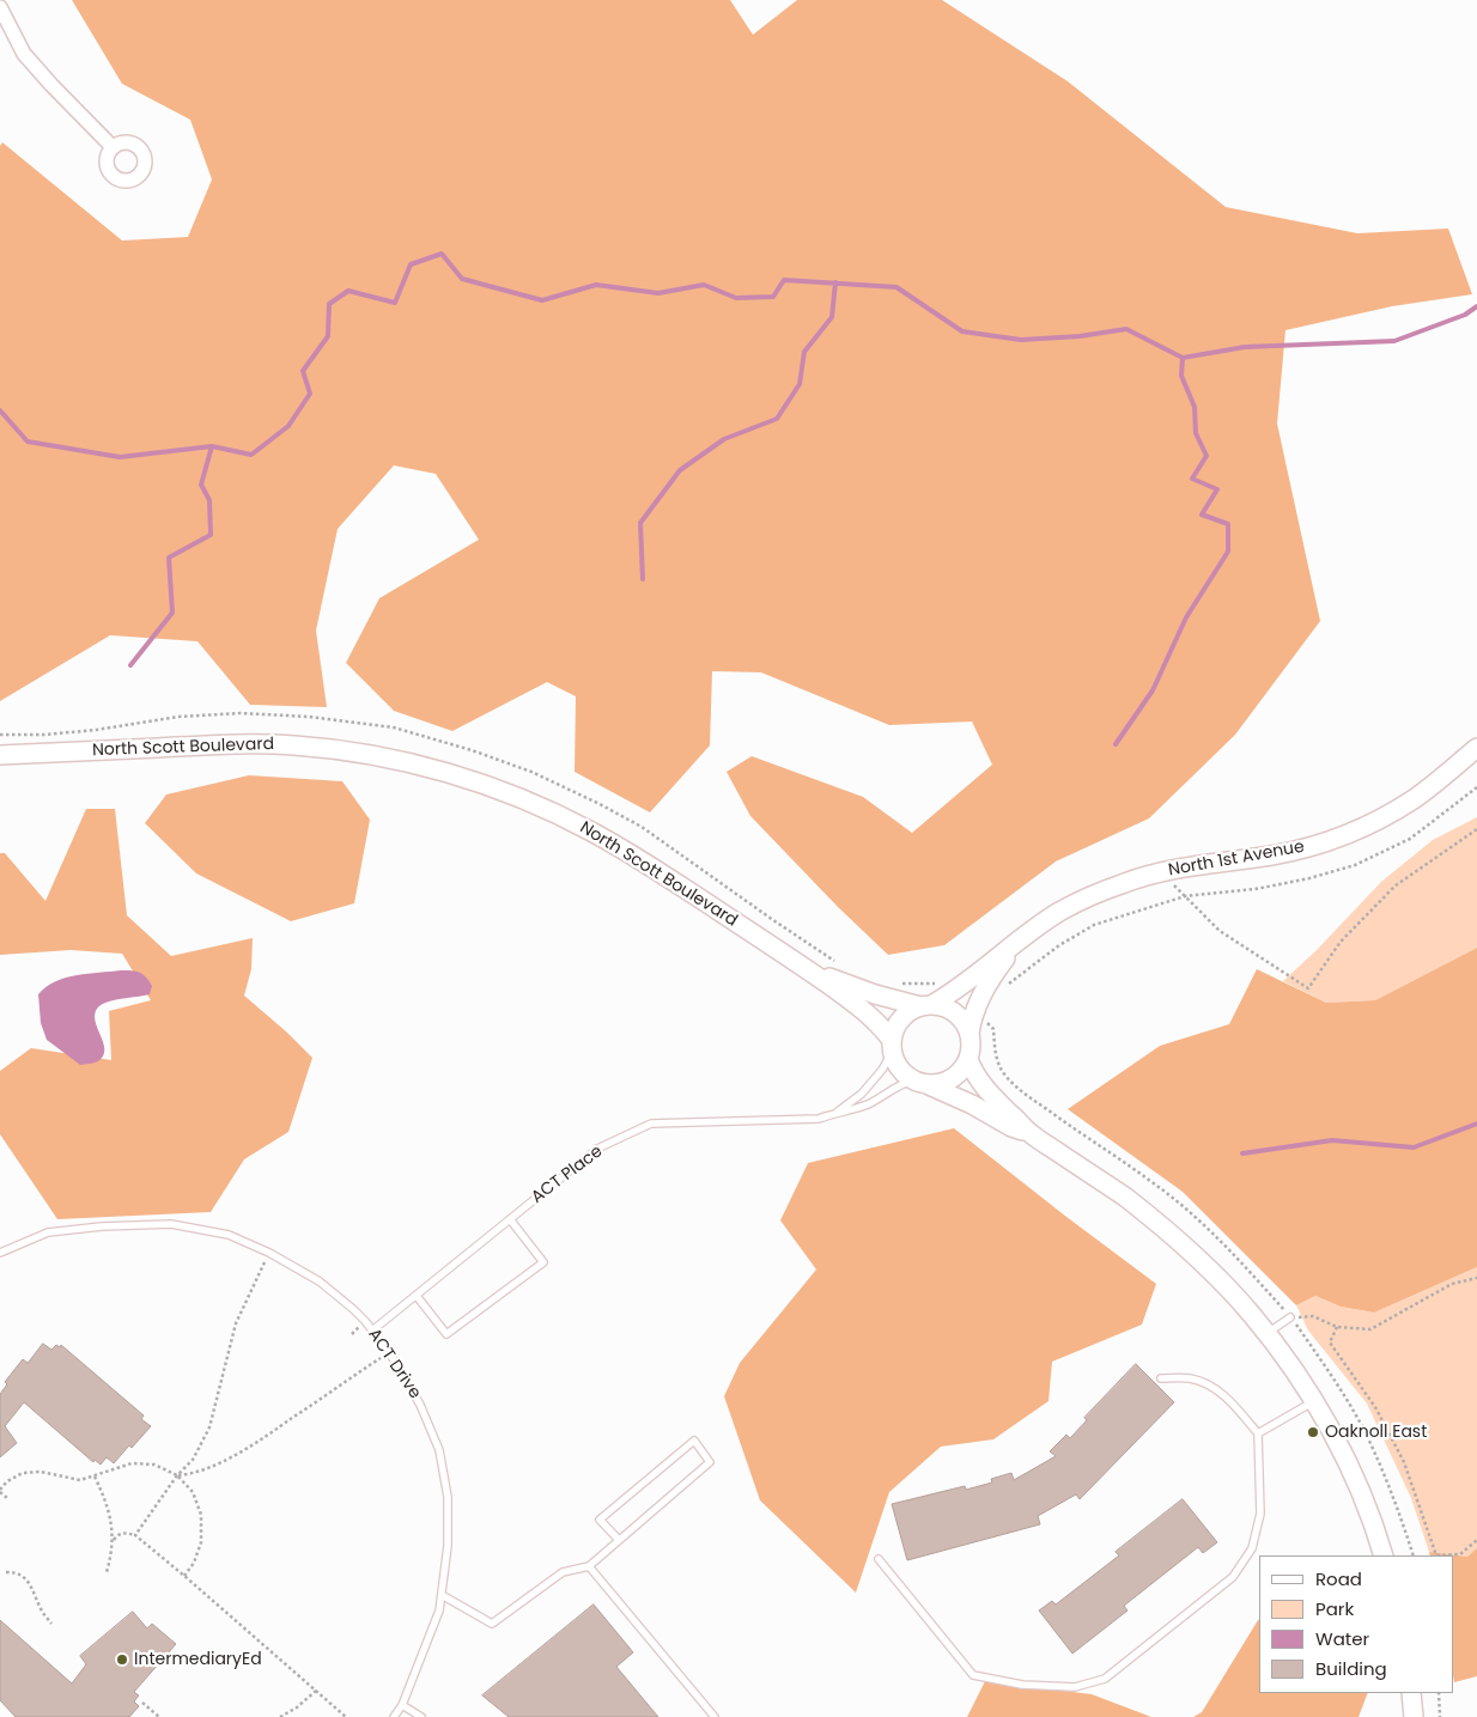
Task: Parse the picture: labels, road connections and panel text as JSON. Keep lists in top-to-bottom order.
{
  "streets": {
    "main road": ["North Scott Boulevard", "North 1st Avenue"],
    "lane": ["ACT Place", "ACT Drive"]
  },
  "crossings": [
    ["North Scott Boulevard", "North 1st Avenue"],
    ["North Scott Boulevard", "ACT Place"],
    ["North 1st Avenue", "ACT Place"],
    ["ACT Place", "ACT Drive"]
  ],
  "places": ["Oaknoll East", "IntermediaryEd"],
  "legend": [
    "Road",
    "Park",
    "Water",
    "Building"
  ]
}
